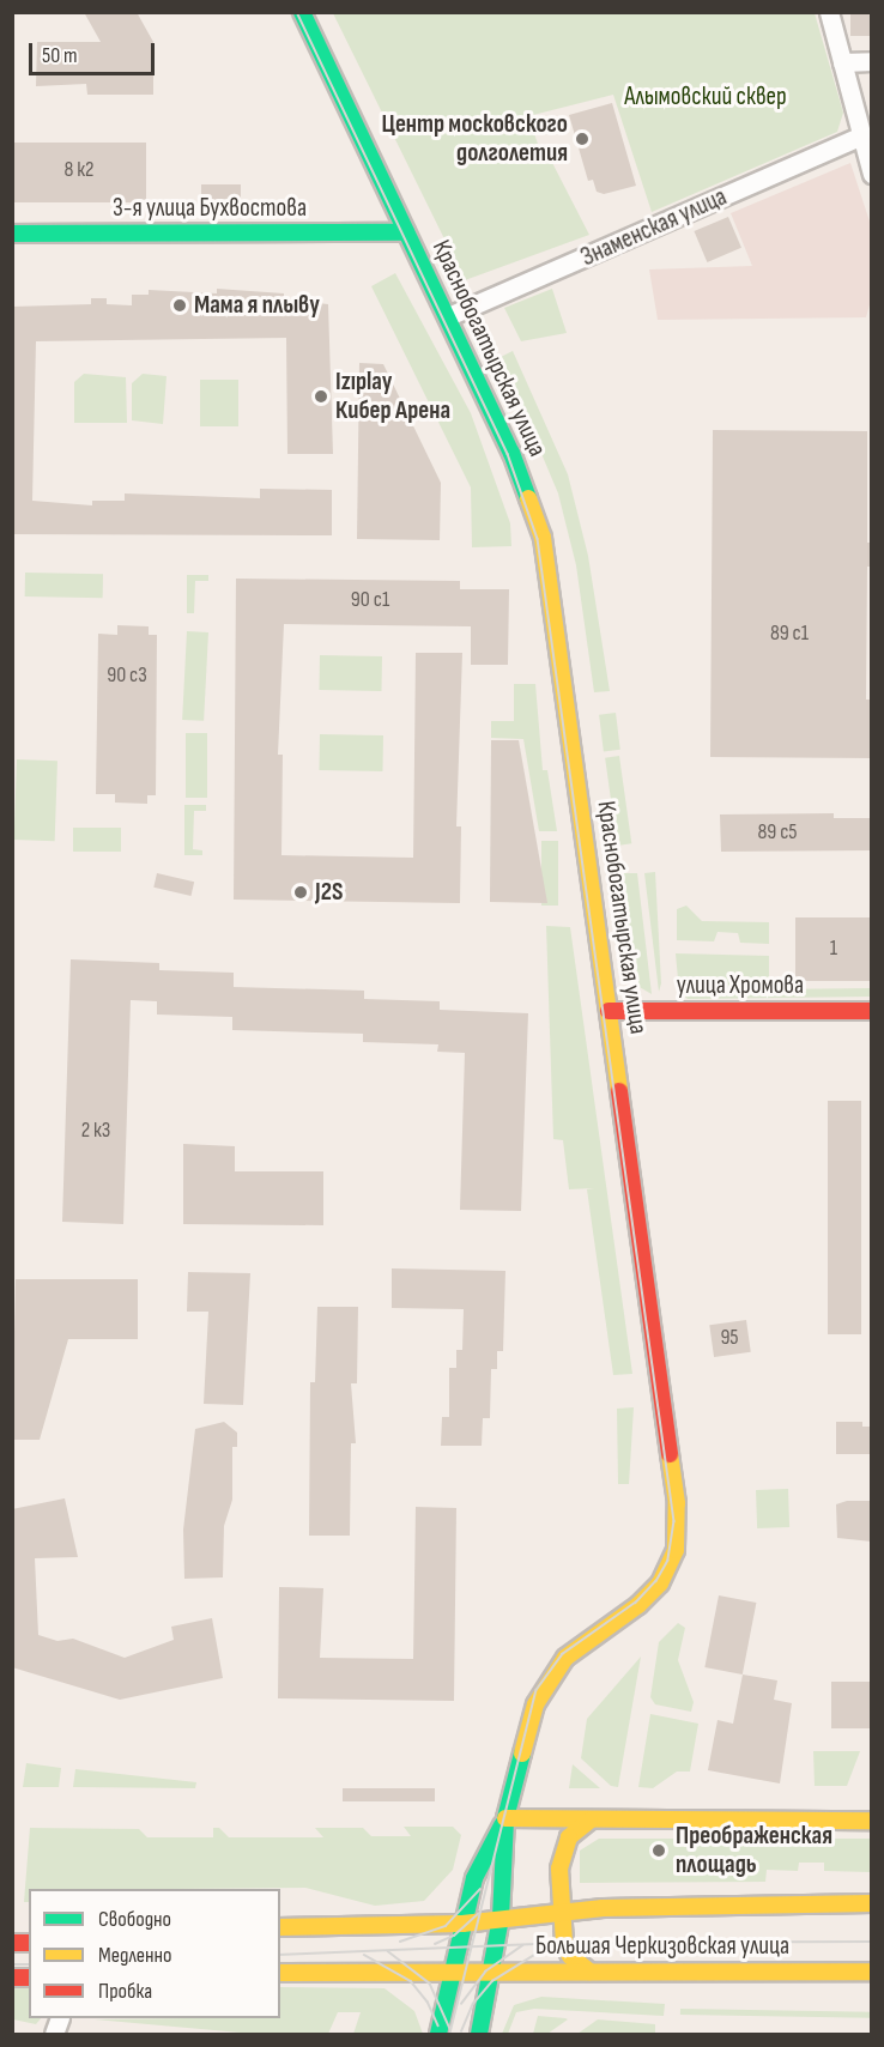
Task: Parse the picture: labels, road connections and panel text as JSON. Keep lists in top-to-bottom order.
{
  "streets": {
    "main road": [
      "3-я улица Бухвостова",
      "Краснобогатырская улица",
      "улица Хромова",
      "Большая Черкизовская улица"
    ],
    "street": ["Знаменская улица"]
  },
  "crossings": [
    ["3-я улица Бухвостова", "Краснобогатырская улица"],
    ["Знаменская улица", "Краснобогатырская улица"],
    ["Краснобогатырская улица", "улица Хромова"],
    ["Краснобогатырская улица", "Большая Черкизовская улица"]
  ],
  "parks": ["Алымовский сквер"],
  "places": [
    "Центр московского долголетия",
    "Мама я плыву",
    "Izıplay Кибер Арена",
    "J2S",
    "Преображенская площадь"
  ],
  "house_numbers": [
    "8 к2",
    "90 с1",
    "89 с1",
    "90 с3",
    "89 с5",
    "1",
    "2 к3",
    "95"
  ],
  "legend": ["Свободно", "Медленно", "Пробка"],
  "scale_bar": "50 m"
}
